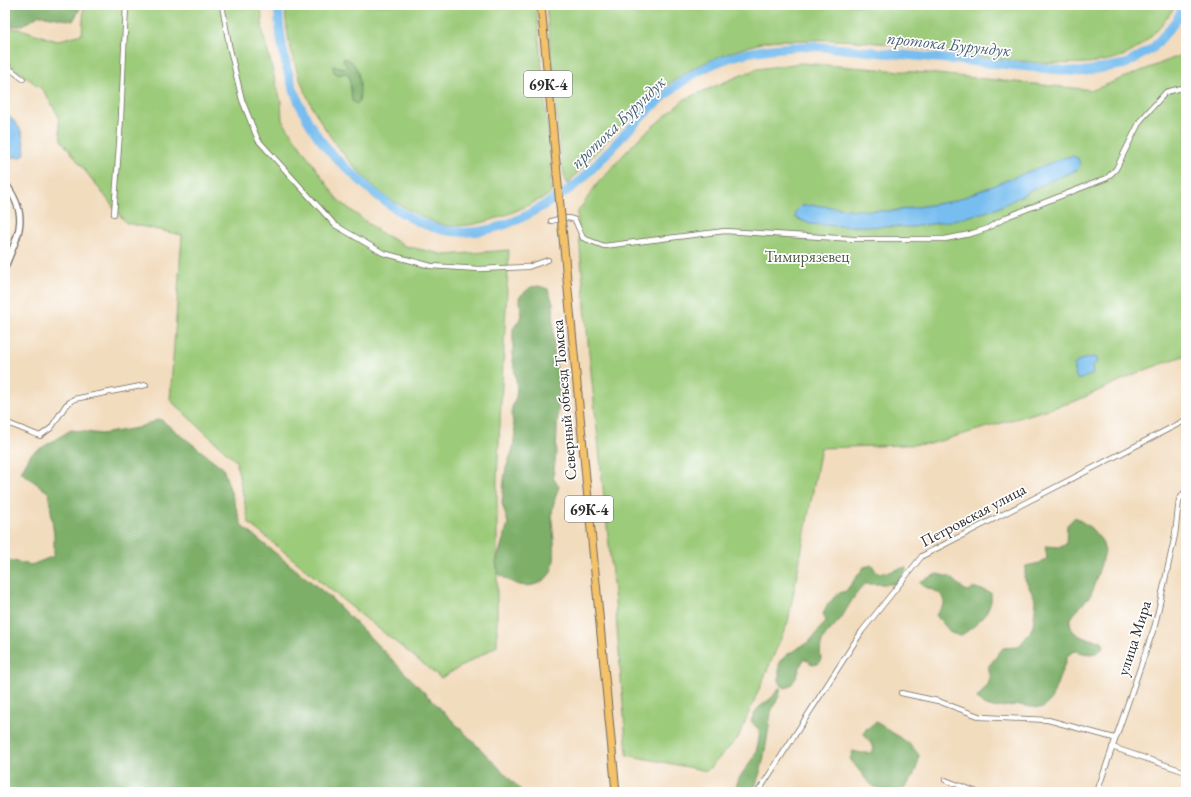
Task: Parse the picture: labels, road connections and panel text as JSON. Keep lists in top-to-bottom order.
{
  "streets": {
    "main road": ["69К-4", "Северный объезд Томска"],
    "street": ["Петровская улица", "улица Мира"]
  },
  "water": ["протока Бурундук"],
  "parks": ["Тимирязевец"]
}
